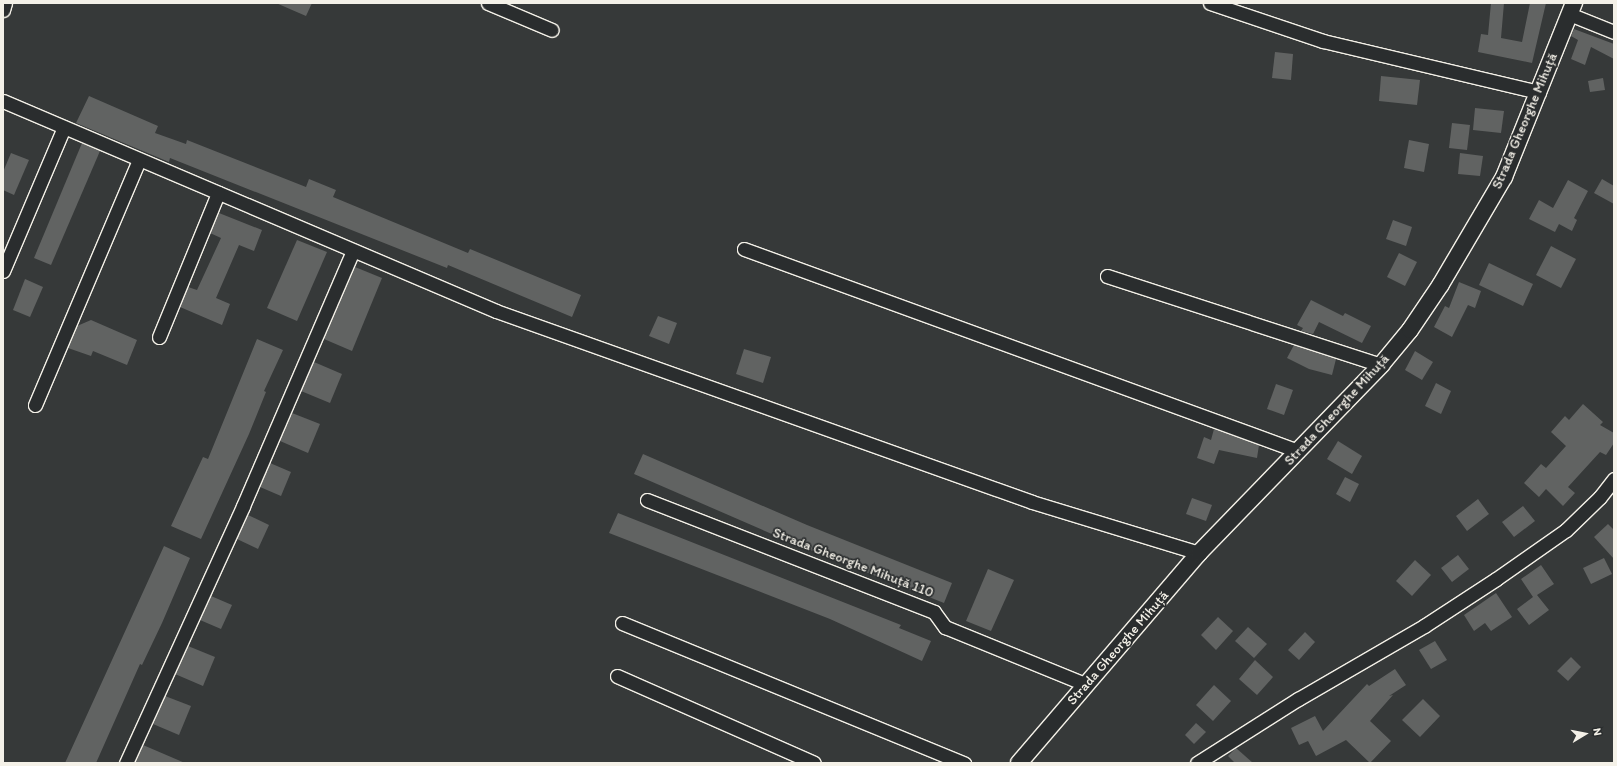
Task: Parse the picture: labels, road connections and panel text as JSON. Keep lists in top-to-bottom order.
{
  "streets": {
    "street": ["Strada Gheorghe Mihuță", "Strada Gheorghe Mihuță 110"]
  },
  "crossings": [
    ["Strada Gheorghe Mihuță", "Strada Gheorghe Mihuță 110"]
  ],
  "north": "right"
}
